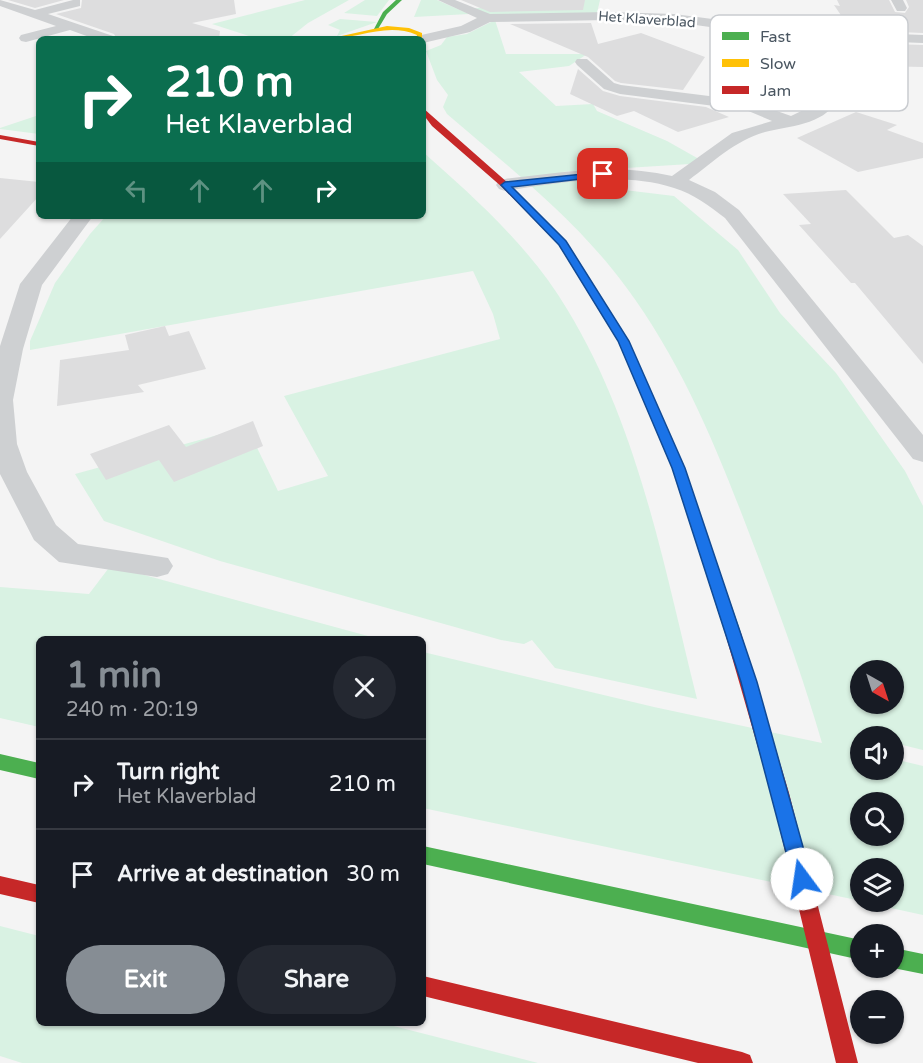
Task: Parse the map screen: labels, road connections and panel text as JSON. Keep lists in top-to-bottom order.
{
  "streets": {
    "street": ["Het Klaverblad"]
  },
  "legend": ["Fast", "Slow", "Jam"],
  "north": "bottom right",
  "page": {
    "turn": ["210 m", "Het Klaverblad"],
    "heading": ["1 min", "240 m · 20:19"],
    "map_buttons": ["+", "−"],
    "list": [
      {
        "name": "Turn right",
        "note": "Het Klaverblad",
        "value": "210 m"
      },
      {
        "name": "Arrive at destination",
        "value": "30 m"
      }
    ],
    "buttons": ["Exit", "Share"]
  }
}
